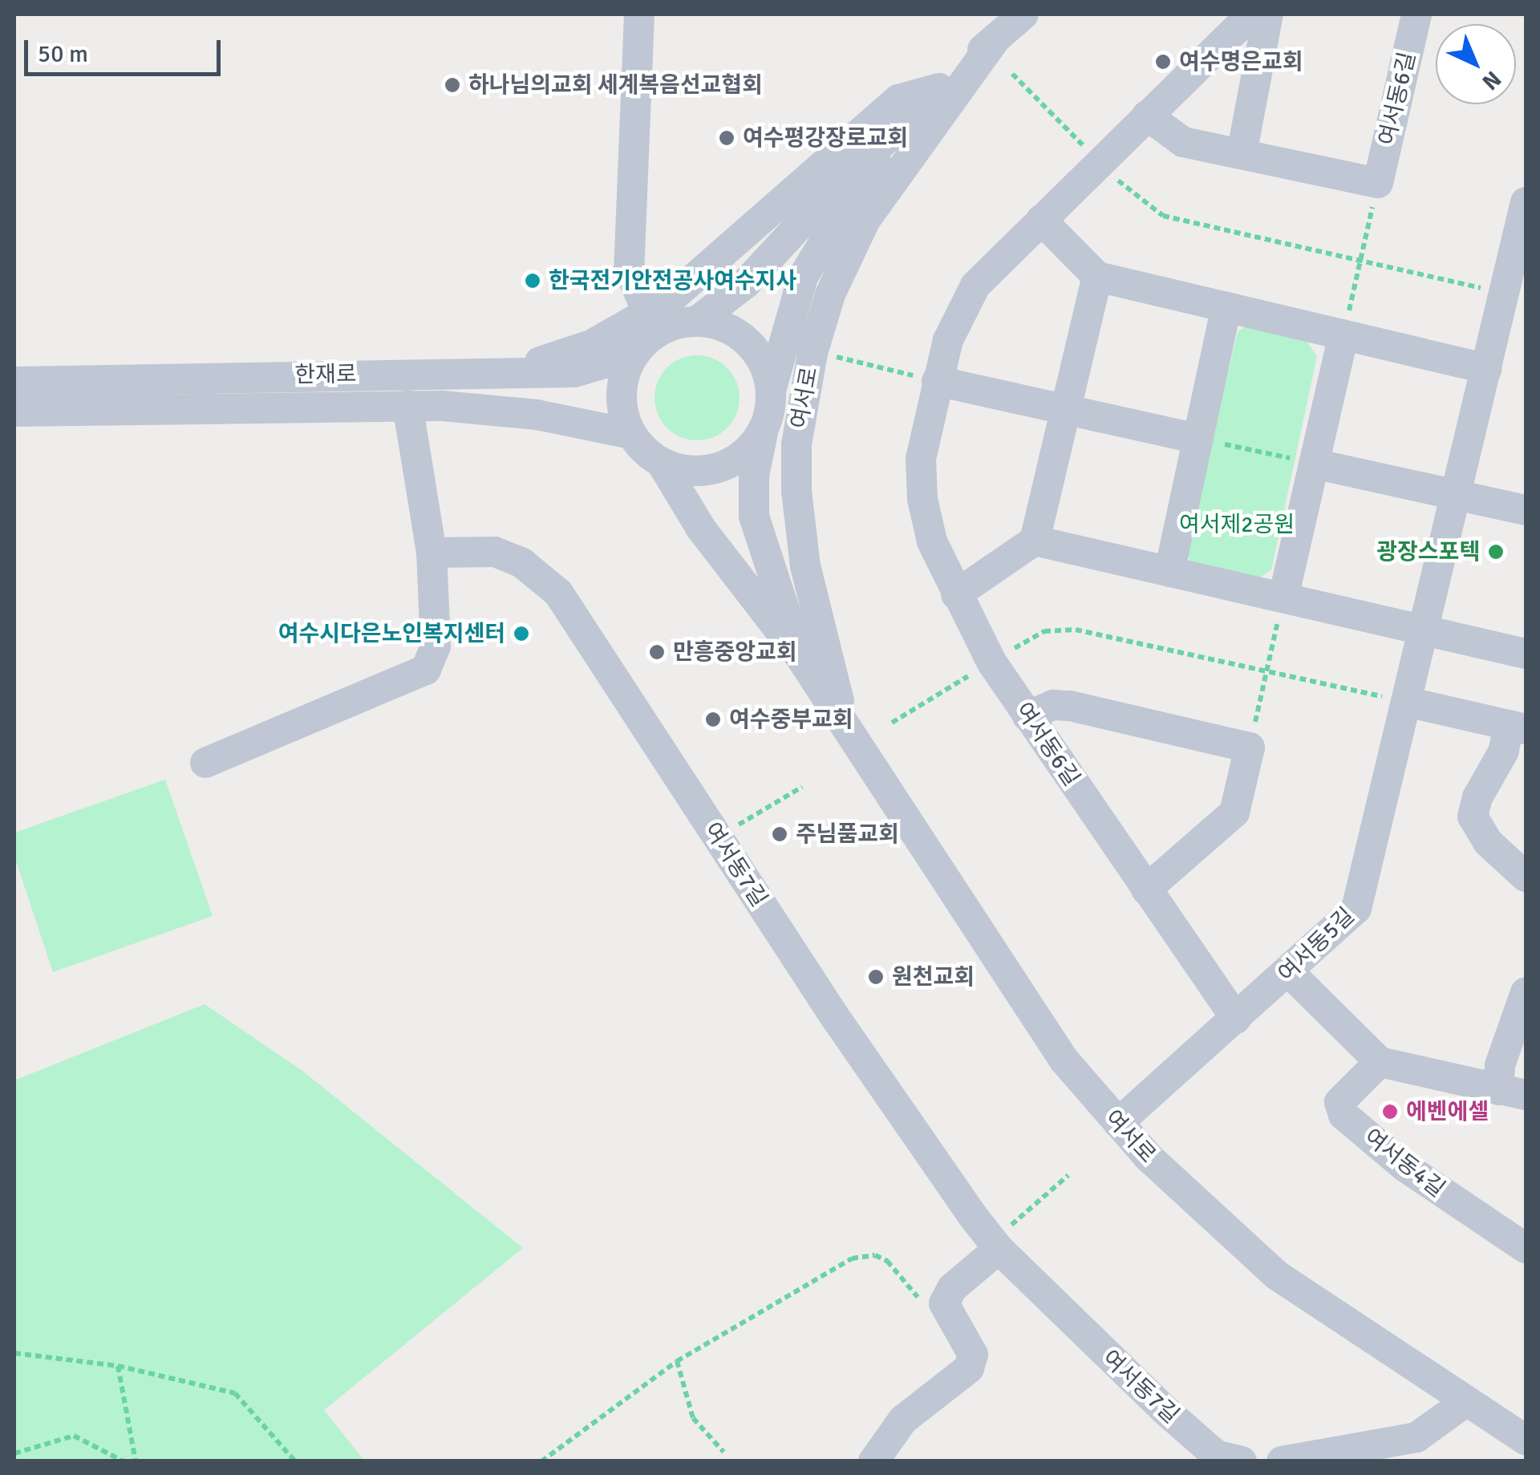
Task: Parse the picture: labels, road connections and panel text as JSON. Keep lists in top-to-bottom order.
{
  "streets": {
    "street": [
      "여서동6길",
      "한재로",
      "여서로",
      "여서동7길",
      "여서동5길",
      "여서동4길"
    ]
  },
  "crossings": [
    ["여서동6길", "여서동5길"],
    ["한재로", "여서로"],
    ["여서로", "여서동5길"]
  ],
  "parks": ["여서제2공원"],
  "places": [
    "여수명은교회",
    "하나님의교회 세계복음선교협회",
    "여수평강장로교회",
    "한국전기안전공사여수지사",
    "광장스포텍",
    "여수시다은노인복지센터",
    "만흥중앙교회",
    "여수중부교회",
    "주님품교회",
    "원천교회",
    "에벤에셀"
  ],
  "scale_bar": "50 m",
  "north": "bottom right"
}
